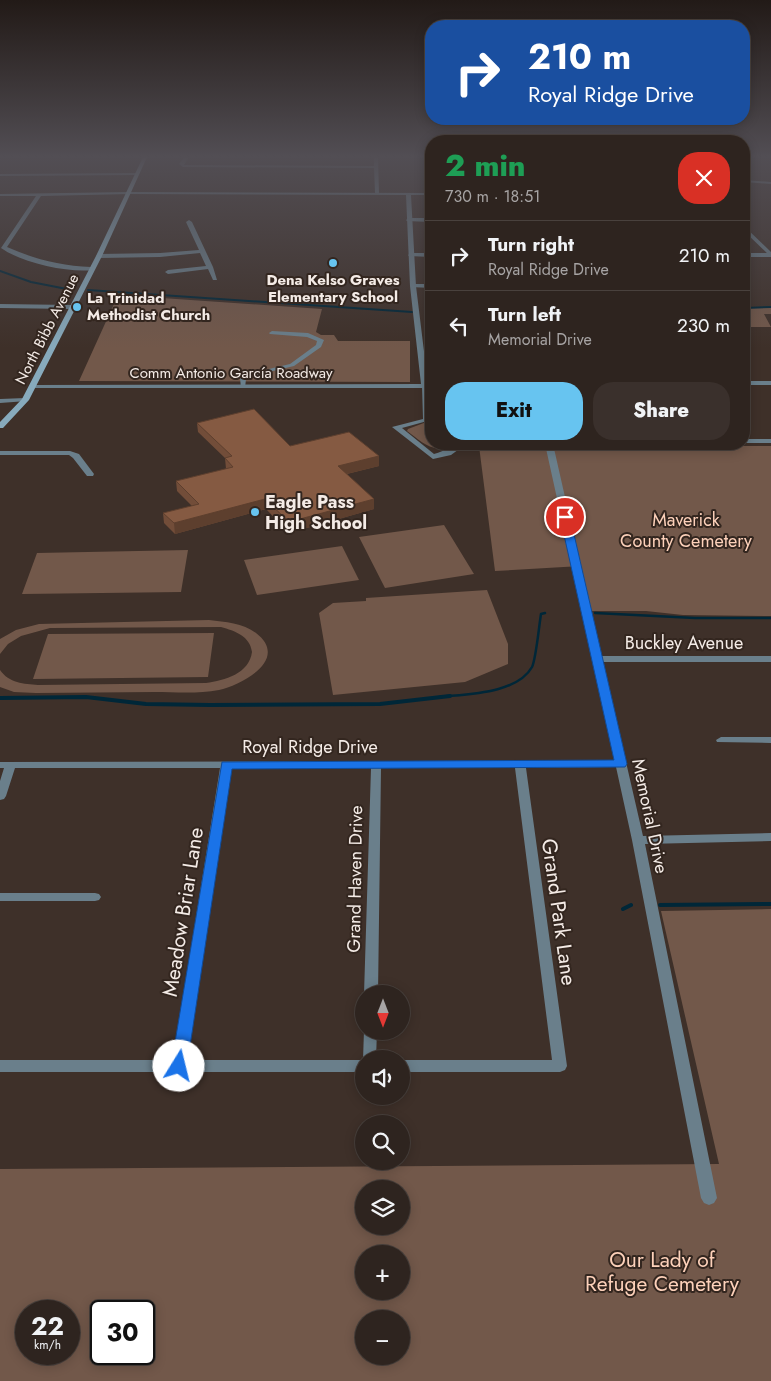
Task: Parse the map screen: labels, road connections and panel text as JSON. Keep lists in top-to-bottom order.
{
  "streets": {
    "main road": ["North Bibb Avenue"],
    "street": [
      "Comm Antonio García Roadway",
      "Buckley Avenue",
      "Royal Ridge Drive",
      "Memorial Drive",
      "Grand Haven Drive",
      "Meadow Briar Lane",
      "Grand Park Lane"
    ]
  },
  "crossings": [
    ["North Bibb Avenue", "Comm Antonio García Roadway"],
    ["Buckley Avenue", "Memorial Drive"],
    ["Royal Ridge Drive", "Memorial Drive"],
    ["Royal Ridge Drive", "Grand Haven Drive"],
    ["Royal Ridge Drive", "Meadow Briar Lane"],
    ["Royal Ridge Drive", "Grand Park Lane"]
  ],
  "parks": ["Maverick County Cemetery", "Our Lady of Refuge Cemetery"],
  "places": ["Dena Kelso Graves Elementary School", "La Trinidad Methodist Church", "Eagle Pass High School"],
  "north": "bottom",
  "page": {
    "turn": ["210 m", "Royal Ridge Drive"],
    "heading": ["2 min", "730 m · 18:51"],
    "list": [
      {
        "name": "Turn right",
        "note": "Royal Ridge Drive",
        "value": "210 m"
      },
      {
        "name": "Turn left",
        "note": "Memorial Drive",
        "value": "230 m"
      }
    ],
    "buttons": ["Exit", "Share"],
    "map_buttons": ["+", "−"],
    "speed": "22 km/h",
    "limit": "30"
  }
}
